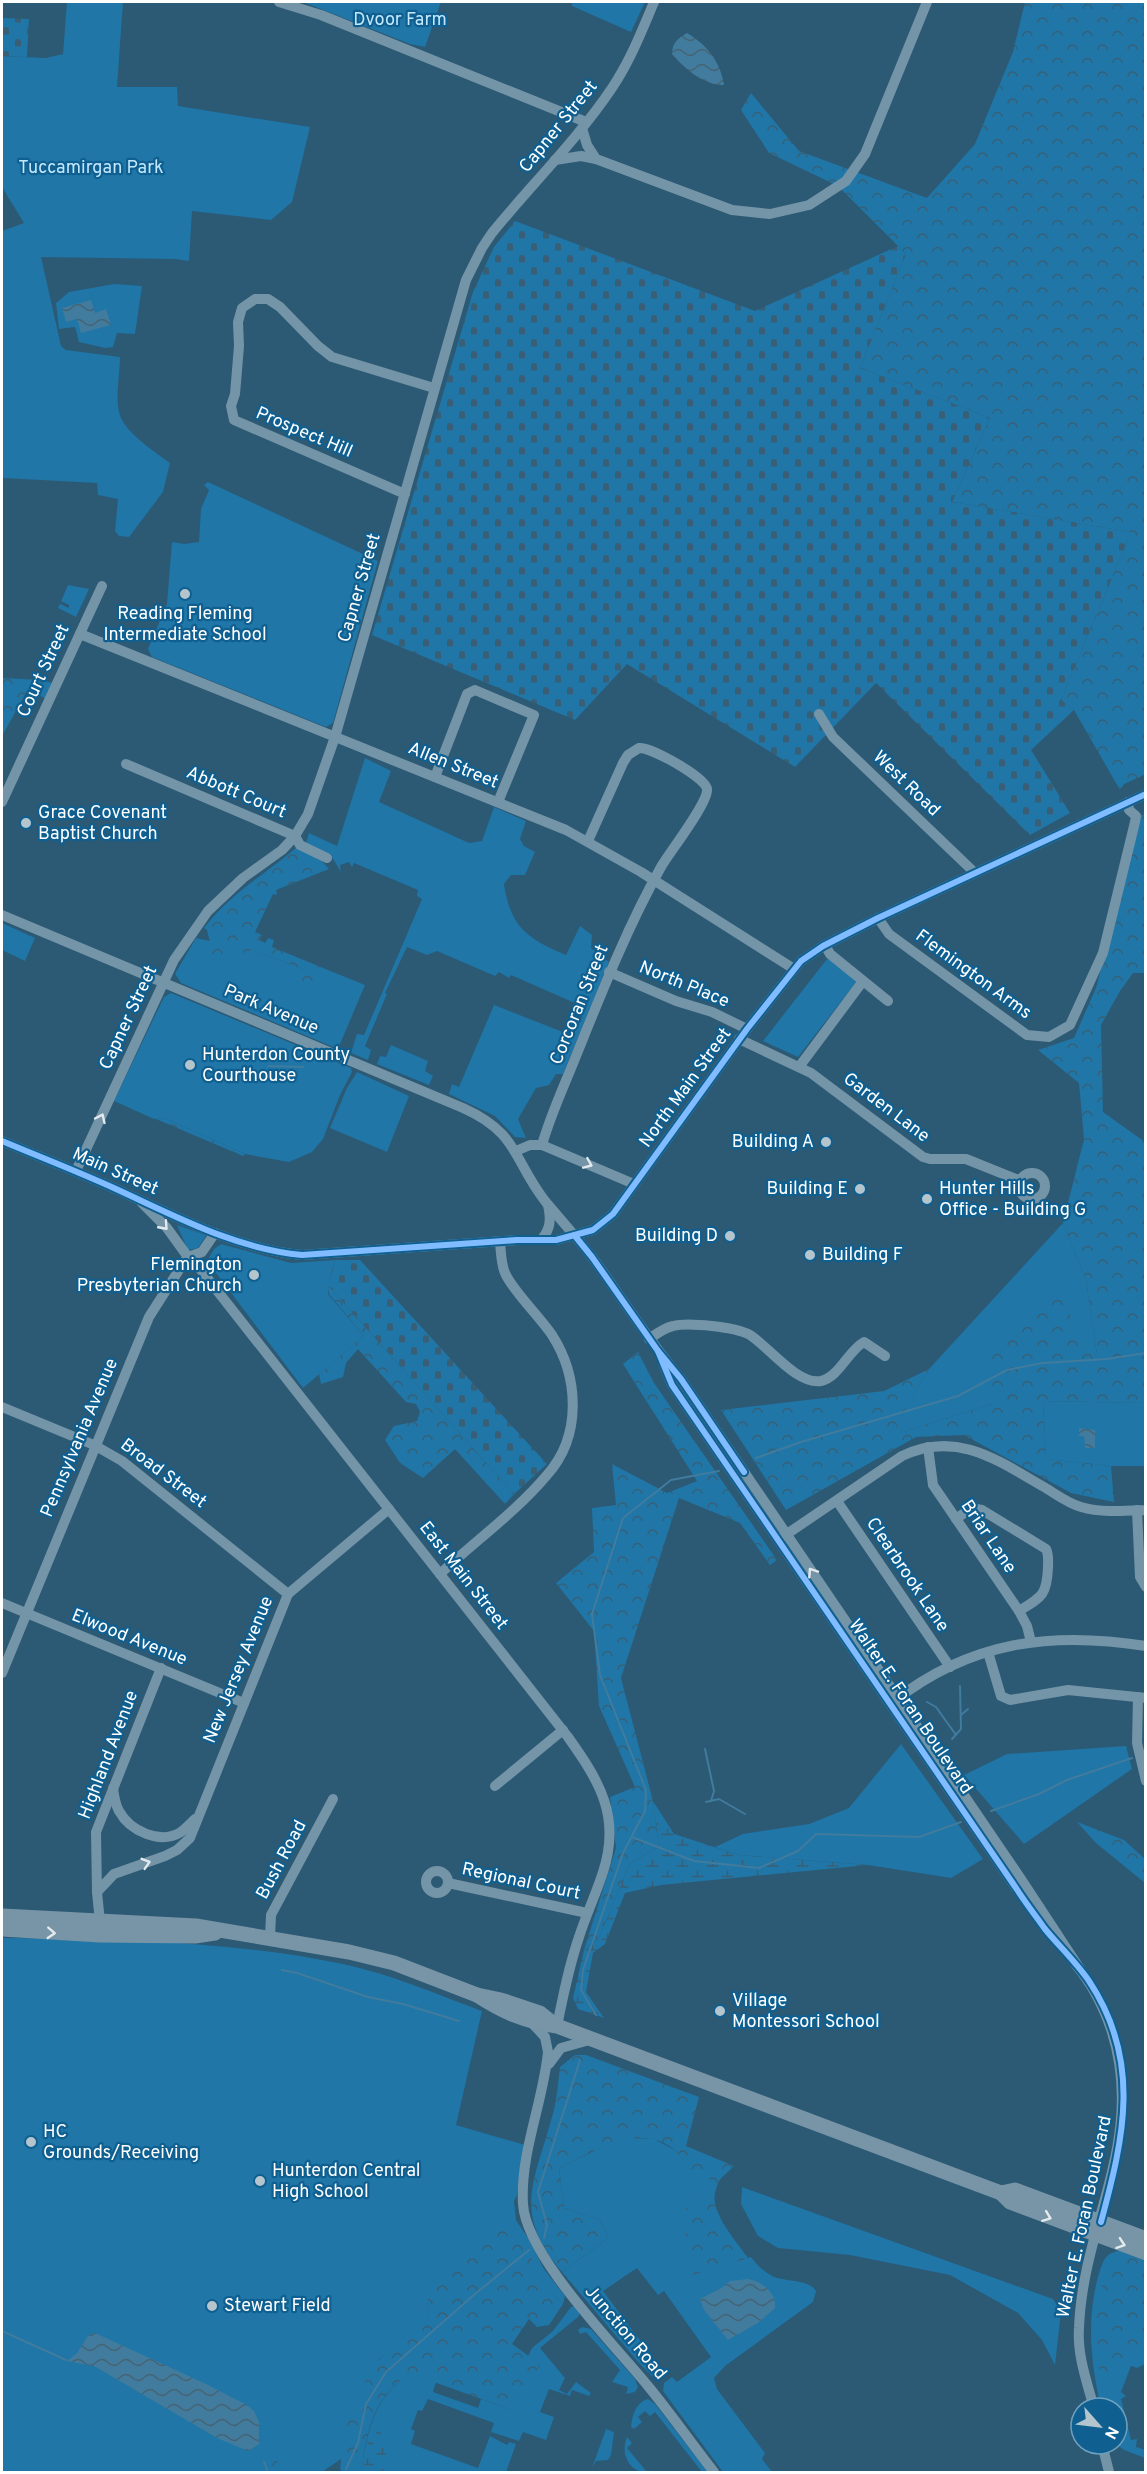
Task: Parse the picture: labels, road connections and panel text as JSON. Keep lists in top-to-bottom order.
{
  "streets": {
    "street": [
      "Capner Street",
      "Prospect Hill",
      "Court Street",
      "Allen Street",
      "West Road",
      "Abbott Court",
      "Flemington Arms",
      "North Place",
      "Corcoran Street",
      "Park Avenue",
      "North Main Street",
      "Garden Lane",
      "Main Street",
      "Pennsylvania Avenue",
      "Broad Street",
      "Briar Lane",
      "Clearbrook Lane",
      "East Main Street",
      "Elwood Avenue",
      "New Jersey Avenue",
      "Walter E. Foran Boulevard",
      "Highland Avenue",
      "Bush Road",
      "Regional Court",
      "Junction Road"
    ]
  },
  "crossings": [
    ["Capner Street", "Prospect Hill"],
    ["Capner Street", "Allen Street"],
    ["Capner Street", "Abbott Court"],
    ["Capner Street", "Park Avenue"],
    ["Capner Street", "Main Street"],
    ["Court Street", "Allen Street"],
    ["Allen Street", "Corcoran Street"],
    ["Allen Street", "North Main Street"],
    ["West Road", "North Main Street"],
    ["Flemington Arms", "North Main Street"],
    ["North Place", "Corcoran Street"],
    ["North Place", "North Main Street"],
    ["Park Avenue", "North Main Street"],
    ["Park Avenue", "Walter E. Foran Boulevard"],
    ["North Main Street", "Garden Lane"],
    ["North Main Street", "Main Street"],
    ["North Main Street", "Pennsylvania Avenue"],
    ["North Main Street", "Walter E. Foran Boulevard"],
    ["Main Street", "Pennsylvania Avenue"],
    ["Main Street", "East Main Street"],
    ["Pennsylvania Avenue", "Broad Street"],
    ["Pennsylvania Avenue", "East Main Street"],
    ["Pennsylvania Avenue", "Elwood Avenue"],
    ["Broad Street", "New Jersey Avenue"],
    ["East Main Street", "New Jersey Avenue"],
    ["East Main Street", "Regional Court"],
    ["Elwood Avenue", "New Jersey Avenue"],
    ["Elwood Avenue", "Highland Avenue"],
    ["New Jersey Avenue", "Highland Avenue"]
  ],
  "parks": ["Dvoor Farm", "Tuccamirgan Park"],
  "places": [
    "Reading Fleming Intermediate School",
    "Grace Covenant Baptist Church",
    "Hunterdon County Courthouse",
    "Building A",
    "Building E",
    "Hunter Hills Office - Building G",
    "Building D",
    "Building F",
    "Flemington Presbyterian Church",
    "Village Montessori School",
    "HC Grounds/Receiving",
    "Hunterdon Central High School",
    "Stewart Field"
  ],
  "north": "bottom right"
}
